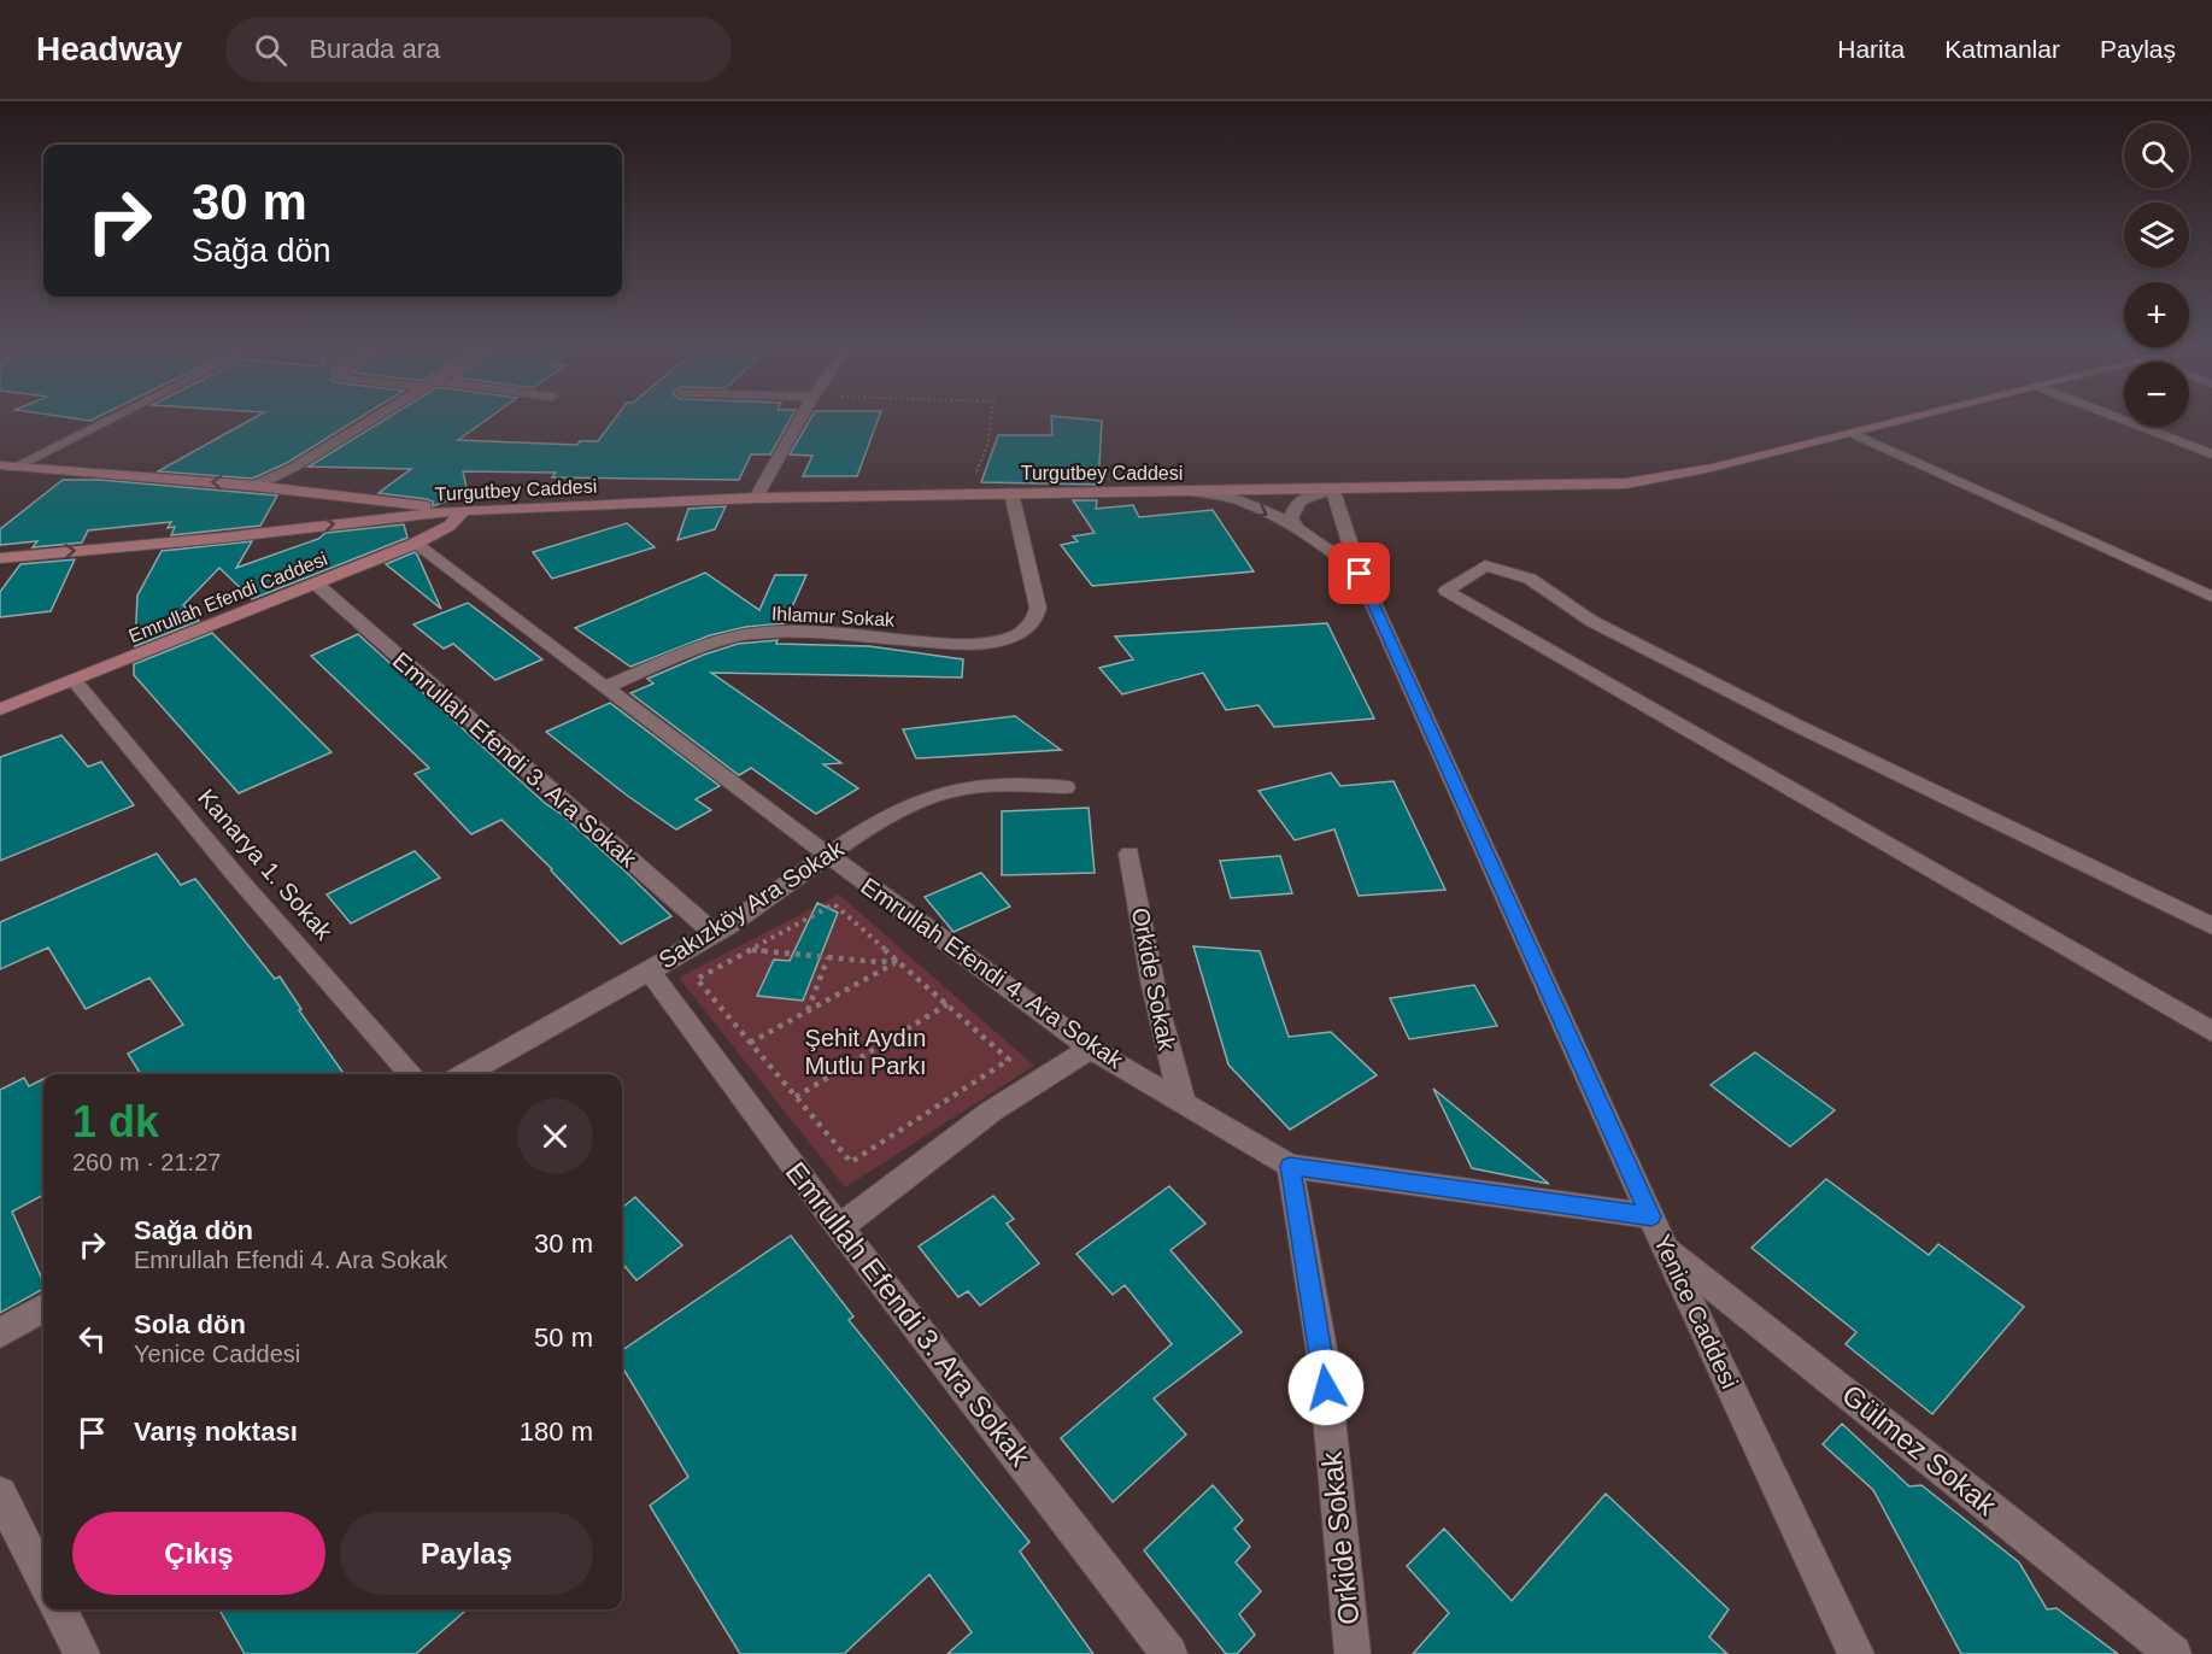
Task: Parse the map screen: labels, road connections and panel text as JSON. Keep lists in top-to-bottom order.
{
  "streets": {
    "main road": ["Turgutbey Caddesi", "Emrullah Efendi Caddesi"],
    "street": [
      "Ihlamur Sokak",
      "Emrullah Efendi 3. Ara Sokak",
      "Kanarya 1. Sokak",
      "Sakızköy Ara Sokak",
      "Emrullah Efendi 4. Ara Sokak",
      "Orkide Sokak",
      "Yenice Caddesi",
      "Gülmez Sokak"
    ]
  },
  "crossings": [
    ["Turgutbey Caddesi", "Emrullah Efendi Caddesi"],
    ["Turgutbey Caddesi", "Ihlamur Sokak"],
    ["Turgutbey Caddesi", "Yenice Caddesi"],
    ["Emrullah Efendi Caddesi", "Emrullah Efendi 3. Ara Sokak"],
    ["Emrullah Efendi Caddesi", "Kanarya 1. Sokak"],
    ["Emrullah Efendi Caddesi", "Emrullah Efendi 4. Ara Sokak"],
    ["Ihlamur Sokak", "Emrullah Efendi 4. Ara Sokak"],
    ["Emrullah Efendi 3. Ara Sokak", "Sakızköy Ara Sokak"],
    ["Sakızköy Ara Sokak", "Emrullah Efendi 4. Ara Sokak"],
    ["Emrullah Efendi 4. Ara Sokak", "Orkide Sokak"],
    ["Emrullah Efendi 4. Ara Sokak", "Yenice Caddesi"],
    ["Yenice Caddesi", "Gülmez Sokak"]
  ],
  "parks": ["Şehit Aydın Mutlu Parkı"],
  "page": {
    "header": "Headway",
    "search": "Burada ara",
    "nav": ["Harita", "Katmanlar", "Paylaş"],
    "map_buttons": ["+", "−"],
    "turn": ["30 m", "Sağa dön"],
    "heading": ["1 dk", "260 m · 21:27"],
    "list": [
      {
        "name": "Sağa dön",
        "note": "Emrullah Efendi 4. Ara Sokak",
        "value": "30 m"
      },
      {
        "name": "Sola dön",
        "note": "Yenice Caddesi",
        "value": "50 m"
      },
      {
        "name": "Varış noktası",
        "value": "180 m"
      }
    ],
    "buttons": ["Çıkış", "Paylaş"]
  }
}
